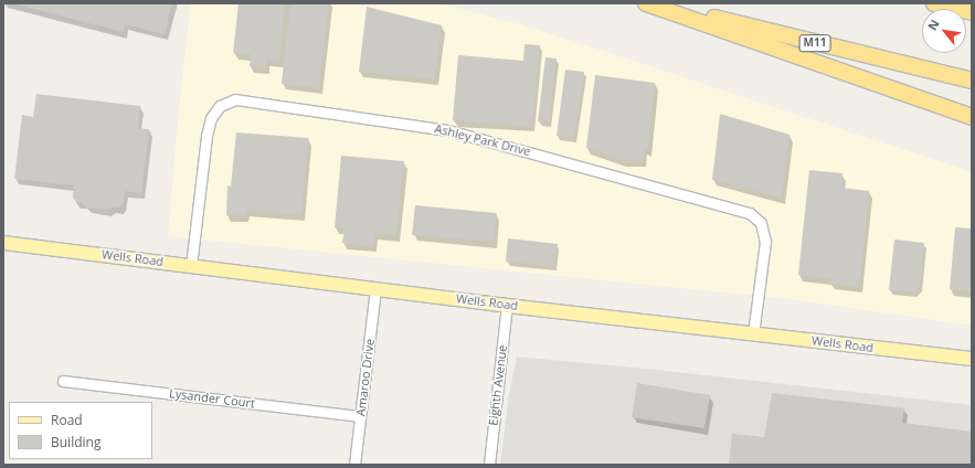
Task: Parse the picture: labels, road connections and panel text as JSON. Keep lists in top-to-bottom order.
{
  "streets": {
    "highway": ["M11"],
    "main road": ["Wells Road"],
    "street": [
      "Ashley Park Drive",
      "Amaroo Drive",
      "Eighth Avenue",
      "Lysander Court"
    ]
  },
  "crossings": [
    ["Ashley Park Drive", "Wells Road"],
    ["Wells Road", "Amaroo Drive"],
    ["Wells Road", "Eighth Avenue"],
    ["Amaroo Drive", "Lysander Court"]
  ],
  "legend": ["Road", "Building"],
  "north": "top left"
}
